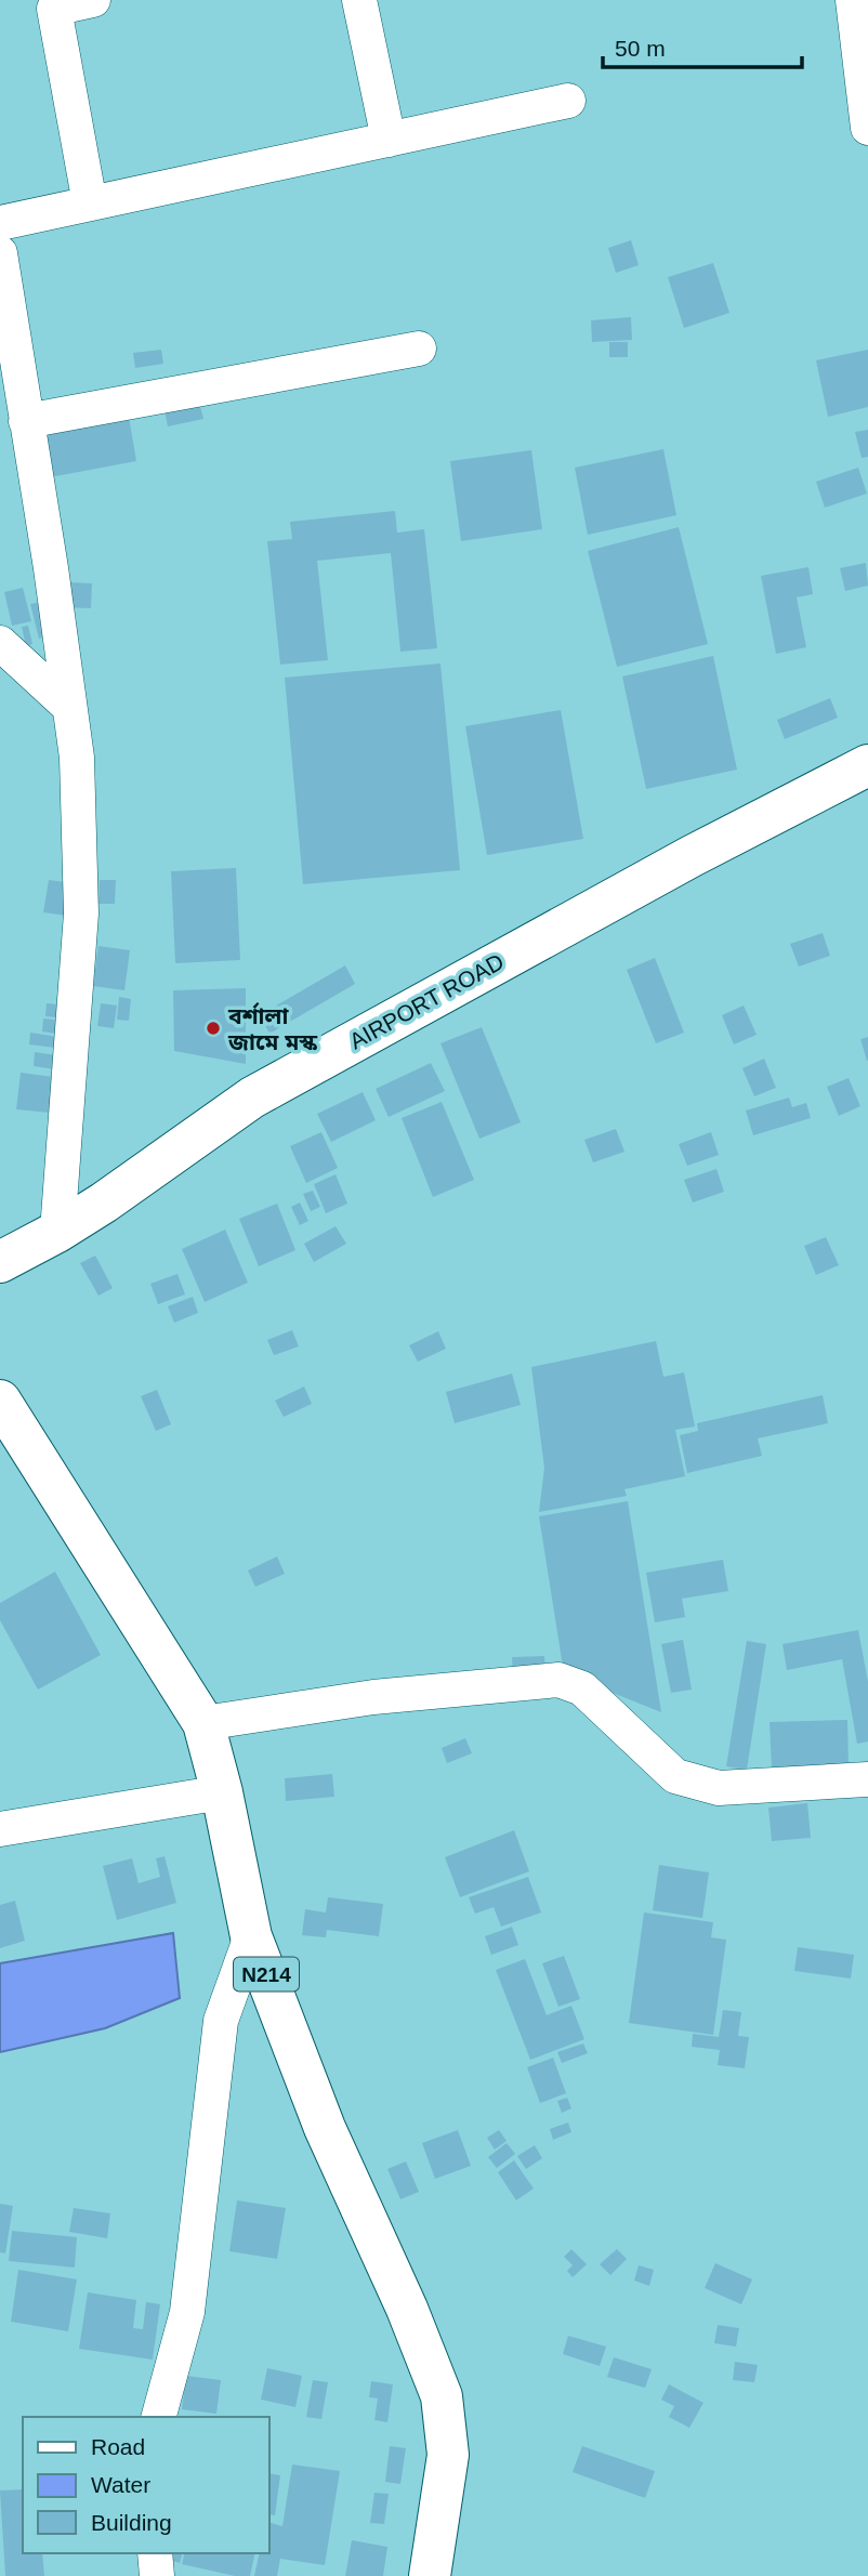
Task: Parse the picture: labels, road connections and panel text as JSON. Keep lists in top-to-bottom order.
{
  "streets": {
    "main road": ["AIRPORT ROAD", "N214"]
  },
  "places": ["বর্শালা জামে মস্ক"],
  "legend": ["Road", "Water", "Building"],
  "scale_bar": "50 m"
}
